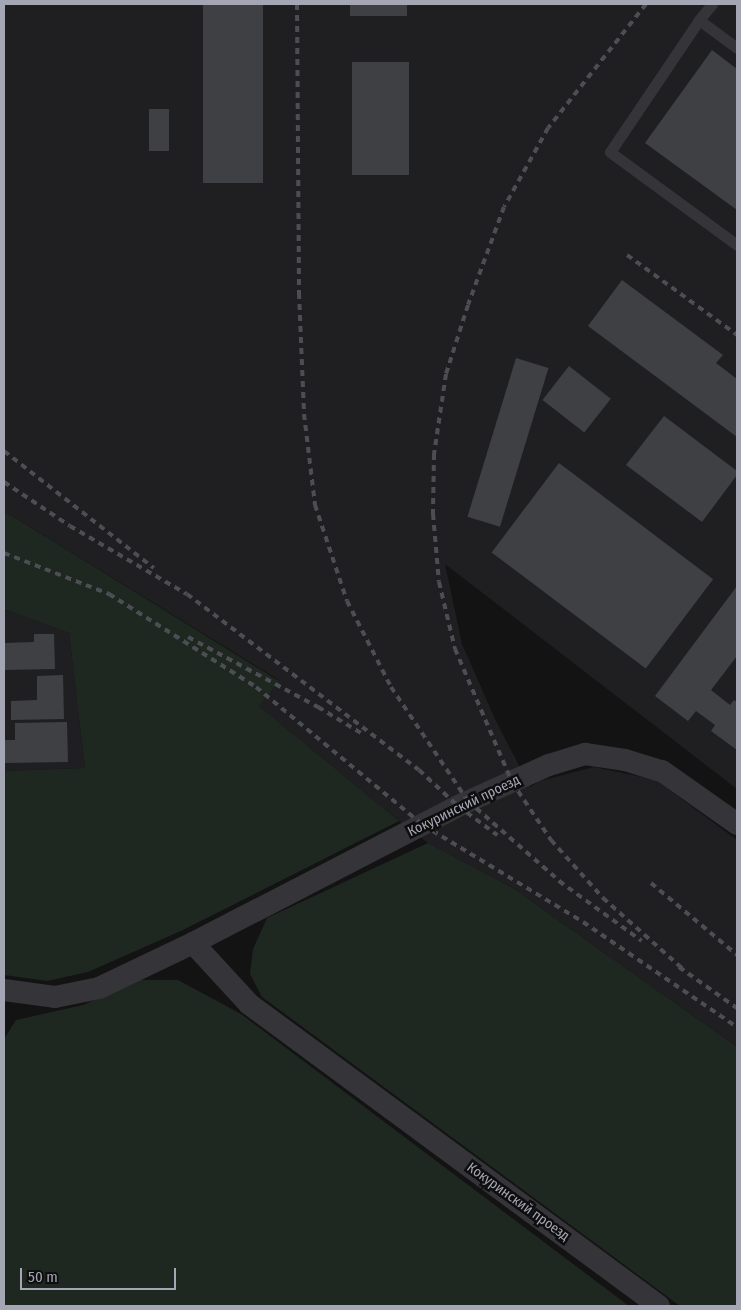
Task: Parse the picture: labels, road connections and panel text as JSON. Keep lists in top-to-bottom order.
{
  "streets": {
    "street": ["Кокуринский проезд"]
  },
  "scale_bar": "50 m"
}
